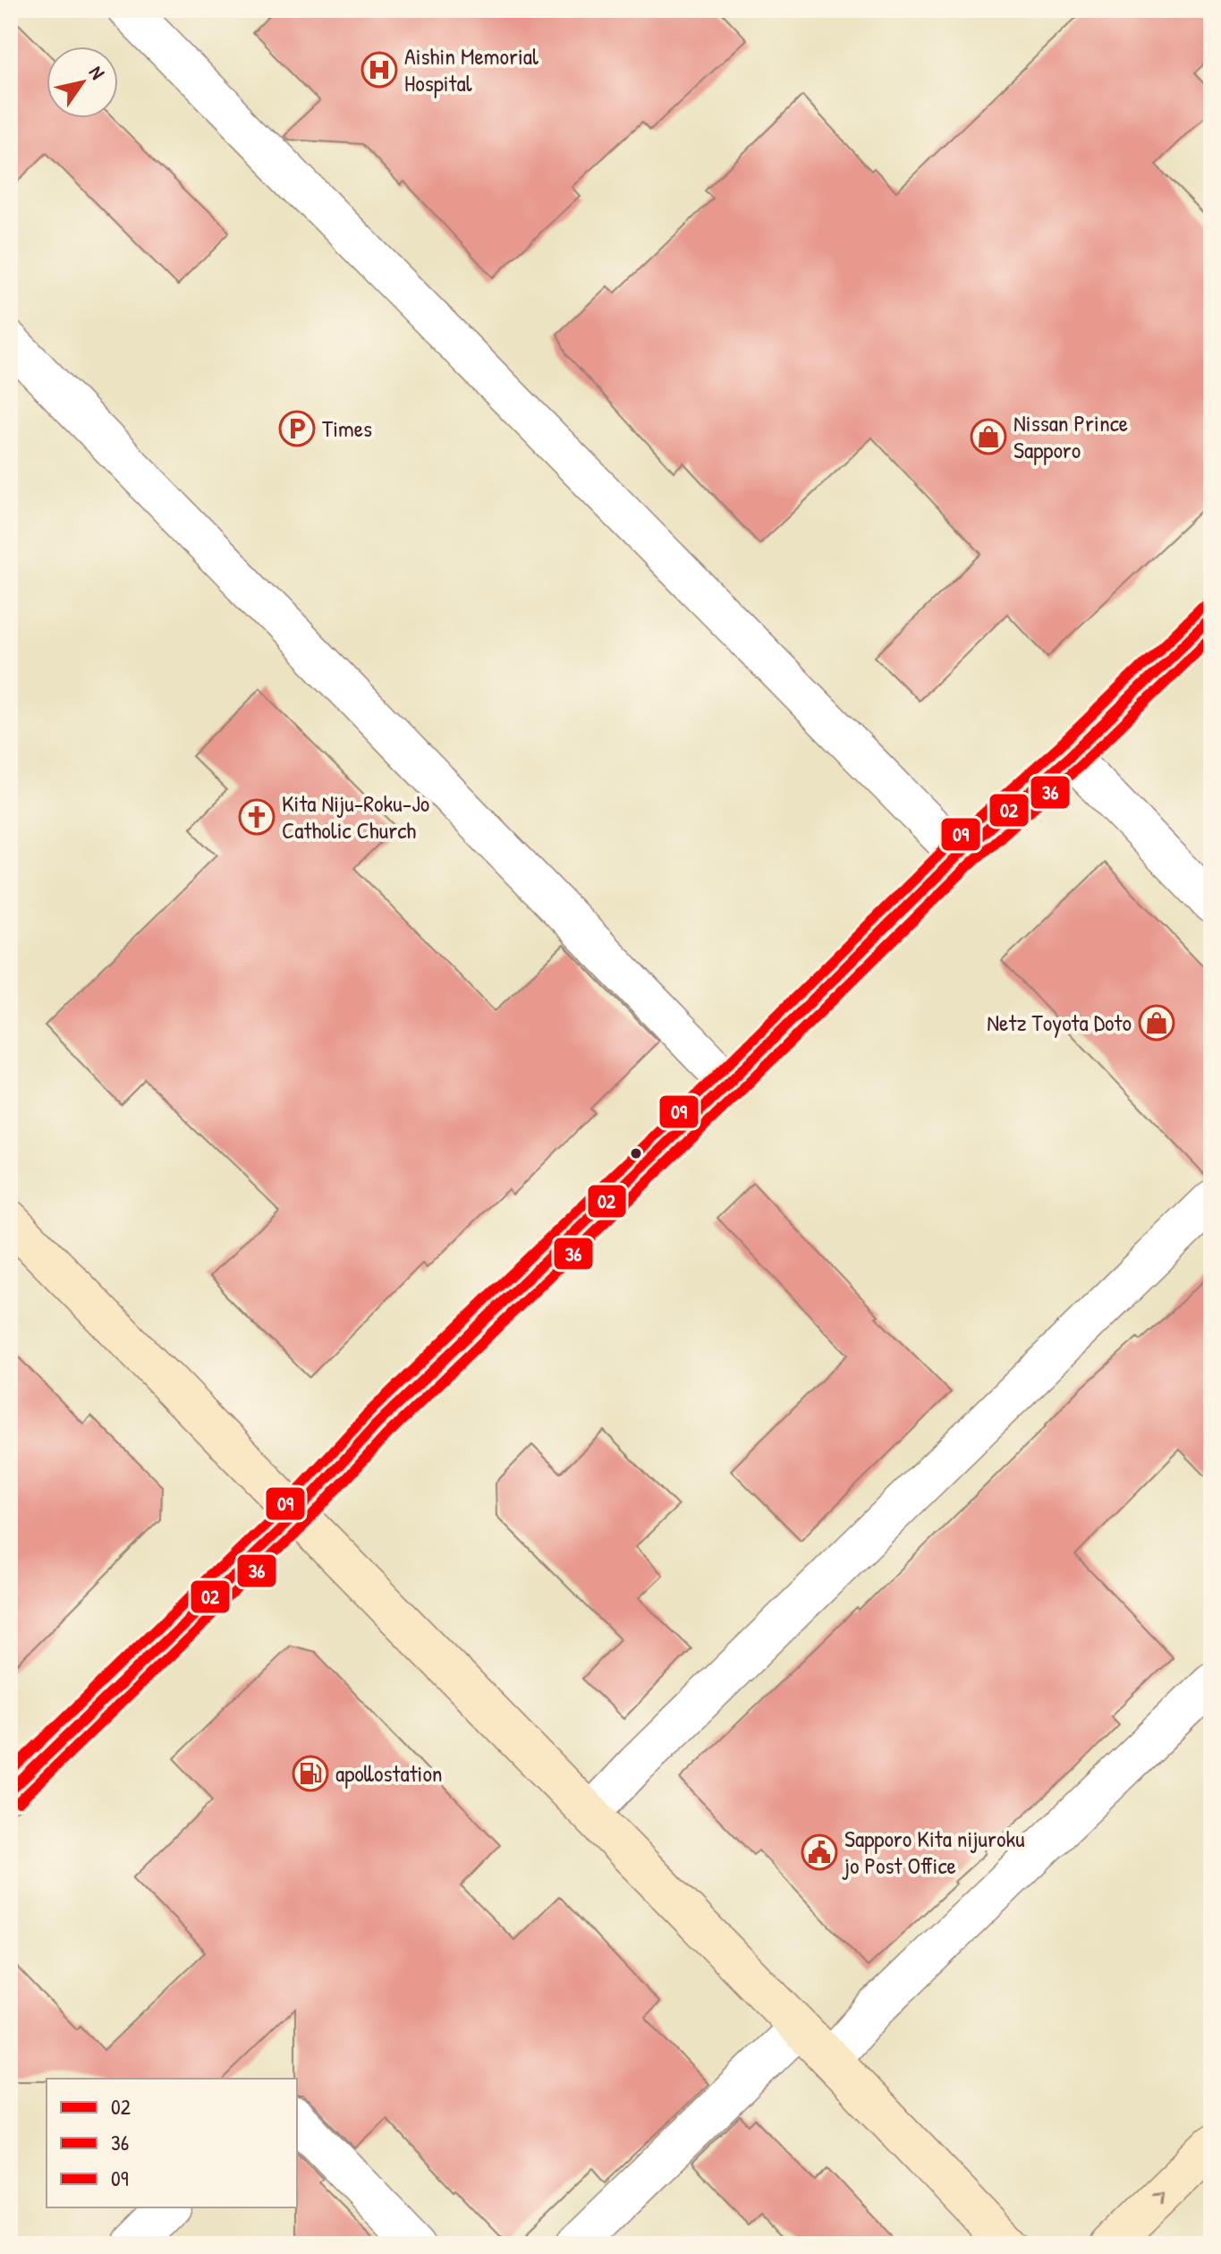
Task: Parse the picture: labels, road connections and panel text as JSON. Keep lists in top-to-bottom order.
{
  "places": {
    "hospital": ["Aishin Memorial Hospital"],
    "parking": ["Times"],
    "shop": ["Nissan Prince Sapporo", "Netz Toyota Doto"],
    "church": ["Kita Niju-Roku-Jo Catholic Church"],
    "fuel station": ["apollostation"],
    "public building": ["Sapporo Kita nijuroku jo Post Office"]
  },
  "lines": ["transit line 09", "transit line 02", "transit line 36"],
  "legend": ["02", "36", "09"],
  "north": "top right"
}
